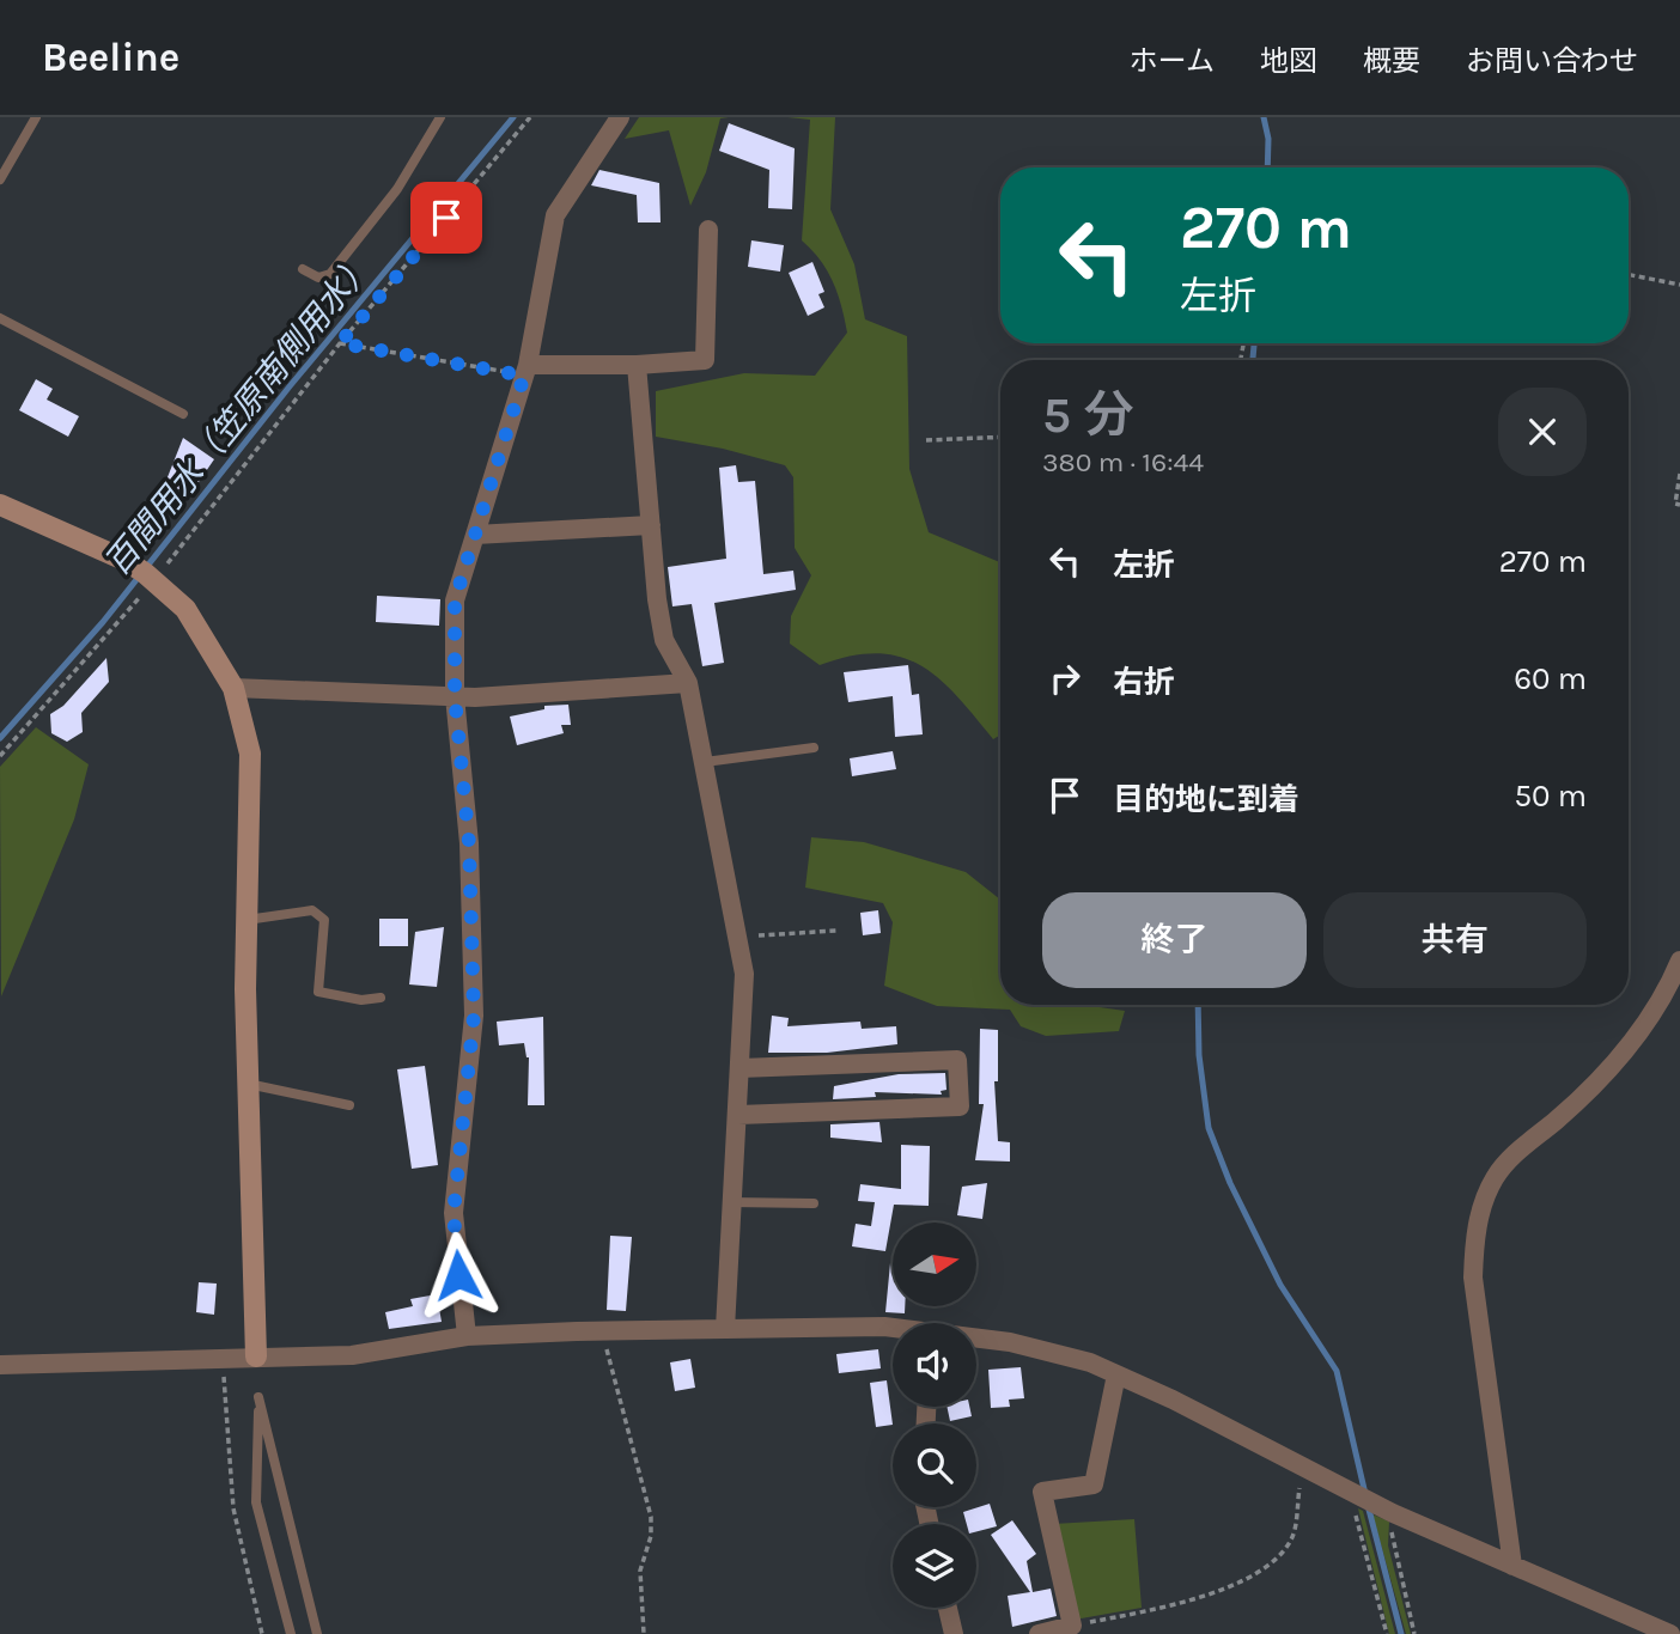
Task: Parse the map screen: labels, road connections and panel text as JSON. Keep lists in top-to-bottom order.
{
  "water": ["百間用水（笠原南側用水）"],
  "north": "right",
  "page": {
    "header": "Beeline",
    "nav": [
      "ホーム",
      "地図",
      "概要",
      "お問い合わせ"
    ],
    "turn": ["270 m", "左折"],
    "heading": ["5 分", "380 m · 16:44"],
    "list": [
      {
        "name": "左折",
        "value": "270 m"
      },
      {
        "name": "右折",
        "value": "60 m"
      },
      {
        "name": "目的地に到着",
        "value": "50 m"
      }
    ],
    "buttons": ["終了", "共有"]
  }
}
